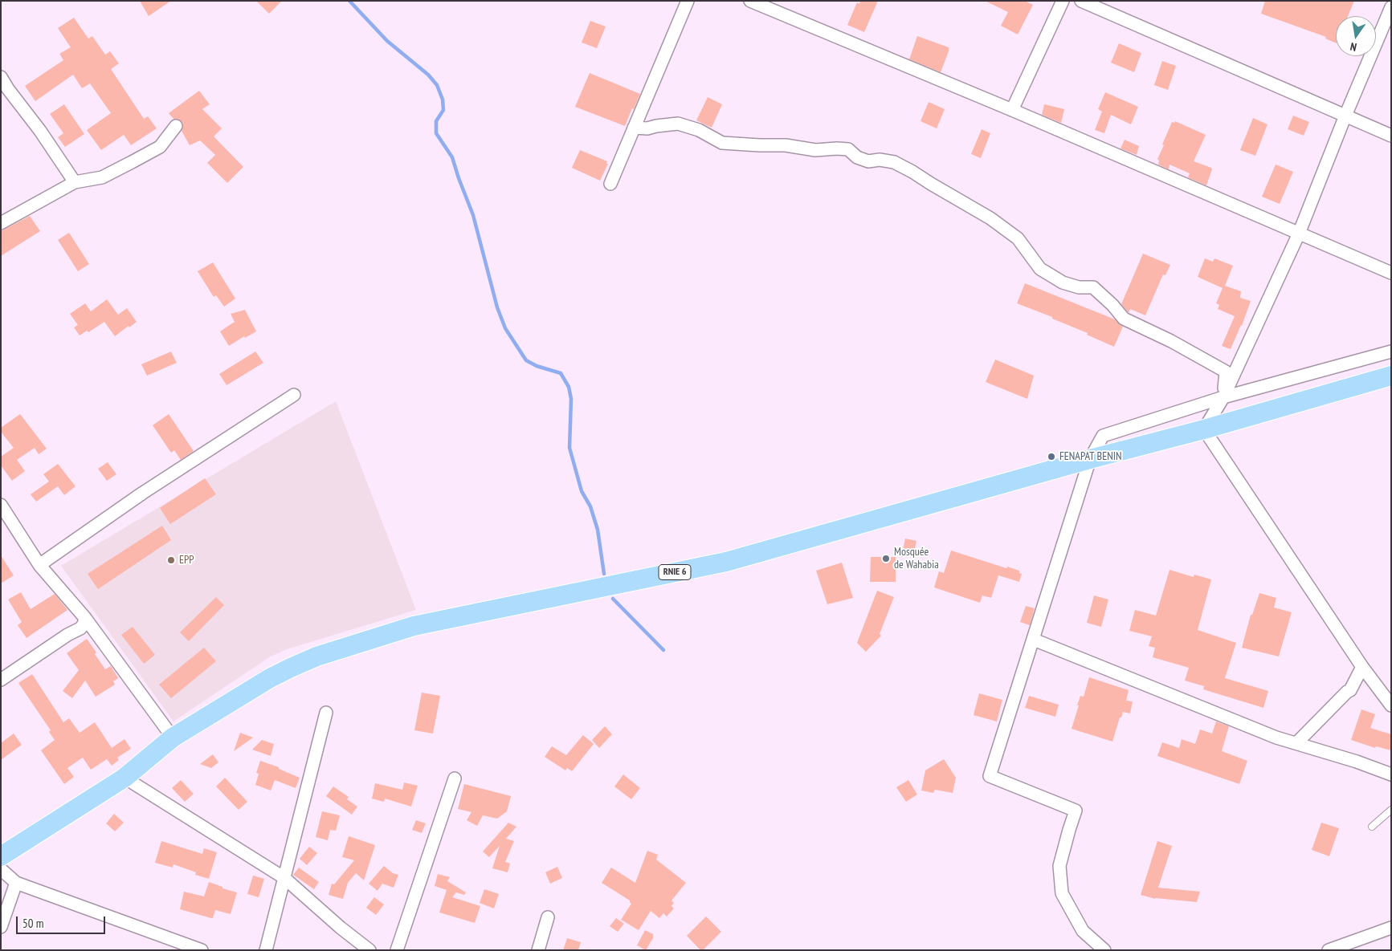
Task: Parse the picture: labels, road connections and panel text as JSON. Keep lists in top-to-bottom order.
{
  "streets": {
    "main road": ["RNIE 6"]
  },
  "places": ["FENAPAT BENIN", "Mosquée de Wahabia", "EPP"],
  "scale_bar": "50 m",
  "north": "bottom"
}
